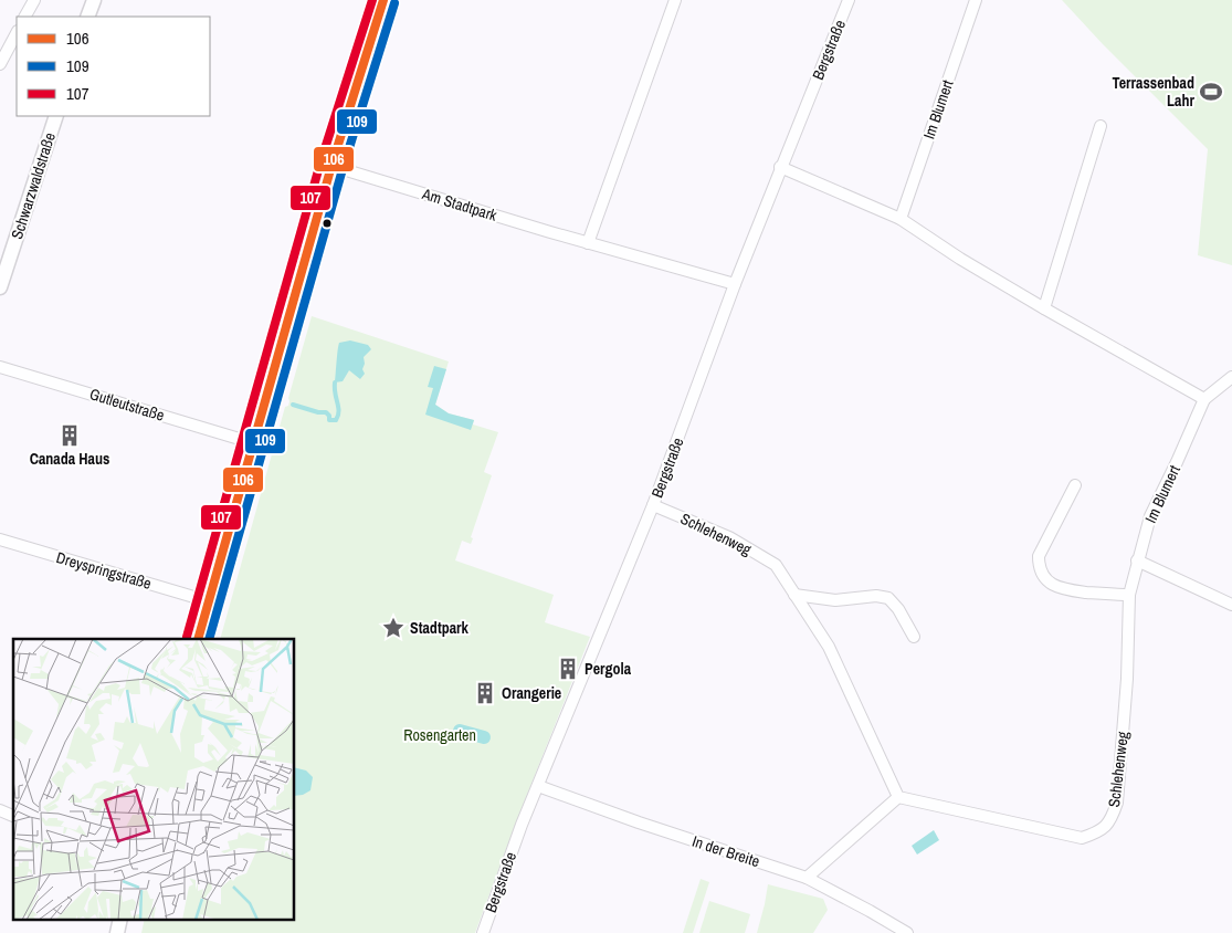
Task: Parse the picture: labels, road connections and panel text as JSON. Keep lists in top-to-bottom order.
{
  "streets": {
    "street": [
      "Bergstraße",
      "Im Blumert",
      "Schwarzwaldstraße",
      "Am Stadtpark",
      "Gutleutstraße",
      "Schlehenweg",
      "Dreyspringstraße",
      "In der Breite"
    ]
  },
  "crossings": [
    ["Bergstraße", "Am Stadtpark"],
    ["Bergstraße", "Schlehenweg"],
    ["Bergstraße", "In der Breite"],
    ["Im Blumert", "Schlehenweg"]
  ],
  "parks": ["Rosengarten"],
  "places": {
    "sports": ["Terrassenbad Lahr"],
    "building": ["Canada Haus", "Pergola", "Orangerie"],
    "place": ["Stadtpark"]
  },
  "lines": ["transit line 106", "transit line 107", "transit line 109"],
  "legend": ["106", "109", "107"]
}
